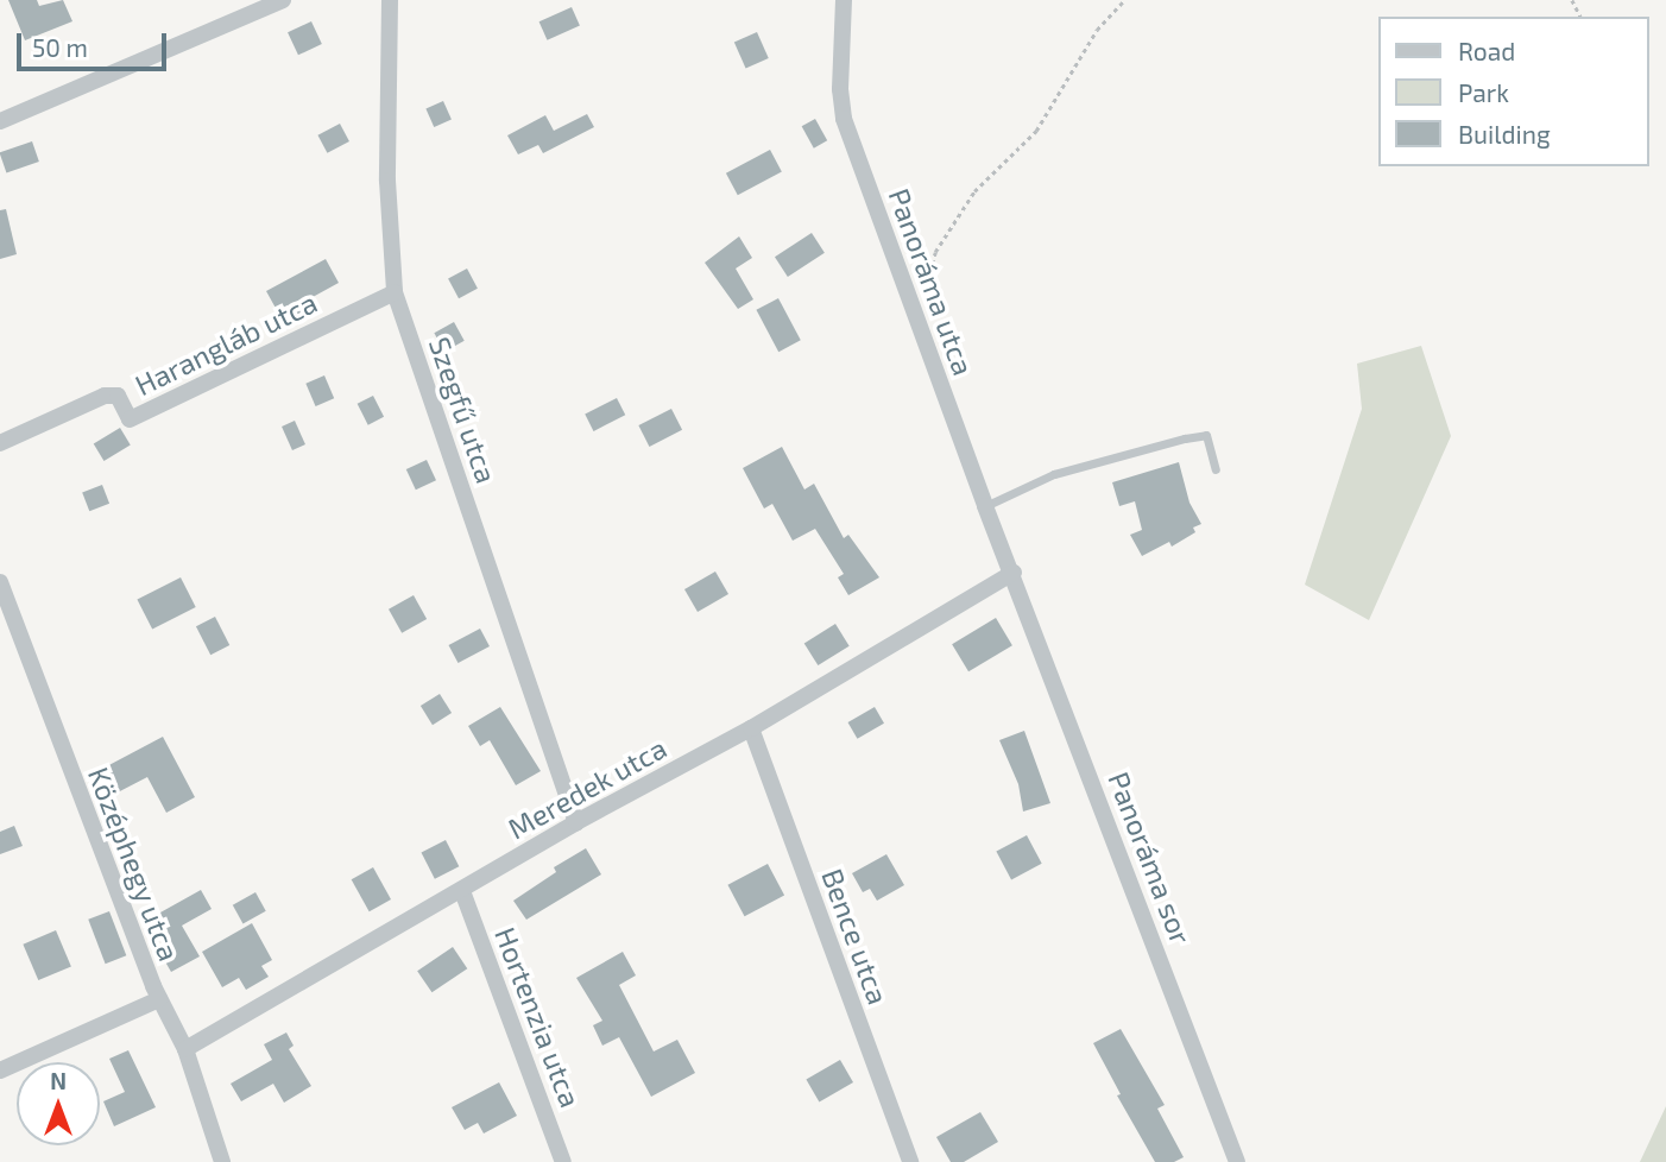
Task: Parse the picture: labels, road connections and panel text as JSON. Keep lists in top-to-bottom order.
{
  "streets": {
    "street": [
      "Panoráma utca",
      "Harangláb utca",
      "Szegfű utca",
      "Meredek utca",
      "Panoráma sor",
      "Középhegy utca",
      "Bence utca",
      "Hortenzia utca"
    ]
  },
  "crossings": [
    ["Panoráma utca", "Meredek utca"],
    ["Panoráma utca", "Panoráma sor"],
    ["Harangláb utca", "Szegfű utca"],
    ["Szegfű utca", "Meredek utca"],
    ["Meredek utca", "Panoráma sor"],
    ["Meredek utca", "Középhegy utca"],
    ["Meredek utca", "Bence utca"],
    ["Meredek utca", "Hortenzia utca"]
  ],
  "legend": ["Road", "Park", "Building"],
  "scale_bar": "50 m",
  "north": "top"
}
